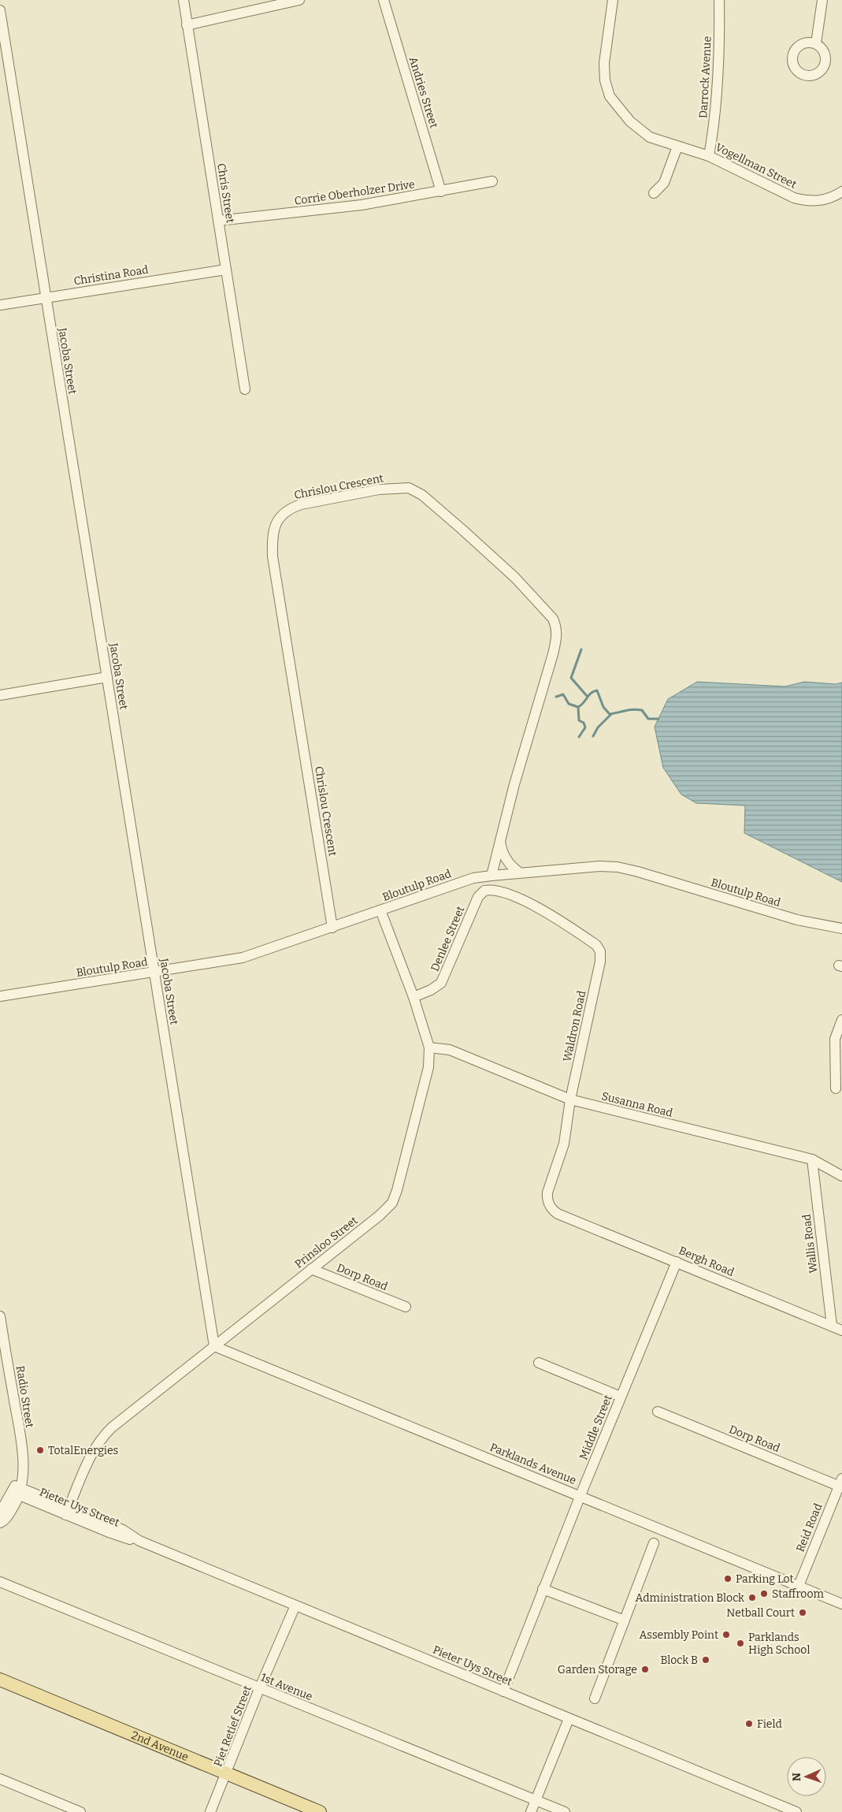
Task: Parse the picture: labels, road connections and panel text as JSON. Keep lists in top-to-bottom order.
{
  "streets": {
    "main road": ["2nd Avenue"],
    "street": [
      "Darrock Avenue",
      "Andries Street",
      "Vogellman Street",
      "Corrie Oberholzer Drive",
      "Chris Street",
      "Christina Road",
      "Jacoba Street",
      "Chrislou Crescent",
      "Bloutulp Road",
      "Denlee Street",
      "Waldron Road",
      "Susanna Road",
      "Prinsloo Street",
      "Wallis Road",
      "Bergh Road",
      "Dorp Road",
      "Radio Street",
      "Middle Street",
      "Parklands Avenue",
      "Pieter Uys Street",
      "Reid Road",
      "1st Avenue",
      "Piet Retief Street"
    ]
  },
  "crossings": [
    ["Darrock Avenue", "Vogellman Street"],
    ["Andries Street", "Corrie Oberholzer Drive"],
    ["Corrie Oberholzer Drive", "Chris Street"],
    ["Chris Street", "Christina Road"],
    ["Christina Road", "Jacoba Street"],
    ["Jacoba Street", "Bloutulp Road"],
    ["Jacoba Street", "Prinsloo Street"],
    ["Jacoba Street", "Parklands Avenue"],
    ["Chrislou Crescent", "Bloutulp Road"],
    ["Bloutulp Road", "Prinsloo Street"],
    ["Denlee Street", "Waldron Road"],
    ["Denlee Street", "Prinsloo Street"],
    ["Waldron Road", "Susanna Road"],
    ["Waldron Road", "Bergh Road"],
    ["Susanna Road", "Prinsloo Street"],
    ["Susanna Road", "Wallis Road"],
    ["Prinsloo Street", "Dorp Road"],
    ["Prinsloo Street", "Parklands Avenue"],
    ["Prinsloo Street", "Pieter Uys Street"],
    ["Wallis Road", "Bergh Road"],
    ["Bergh Road", "Middle Street"],
    ["Dorp Road", "Reid Road"],
    ["Radio Street", "Pieter Uys Street"],
    ["Middle Street", "Parklands Avenue"],
    ["Middle Street", "Pieter Uys Street"],
    ["Parklands Avenue", "Reid Road"],
    ["Pieter Uys Street", "Piet Retief Street"],
    ["1st Avenue", "Piet Retief Street"],
    ["Piet Retief Street", "2nd Avenue"]
  ],
  "places": [
    "TotalEnergies",
    "Parking Lot",
    "Staffroom",
    "Administration Block",
    "Netball Court",
    "Assembly Point",
    "Parklands High School",
    "Block B",
    "Garden Storage",
    "Field"
  ],
  "north": "left"
}
